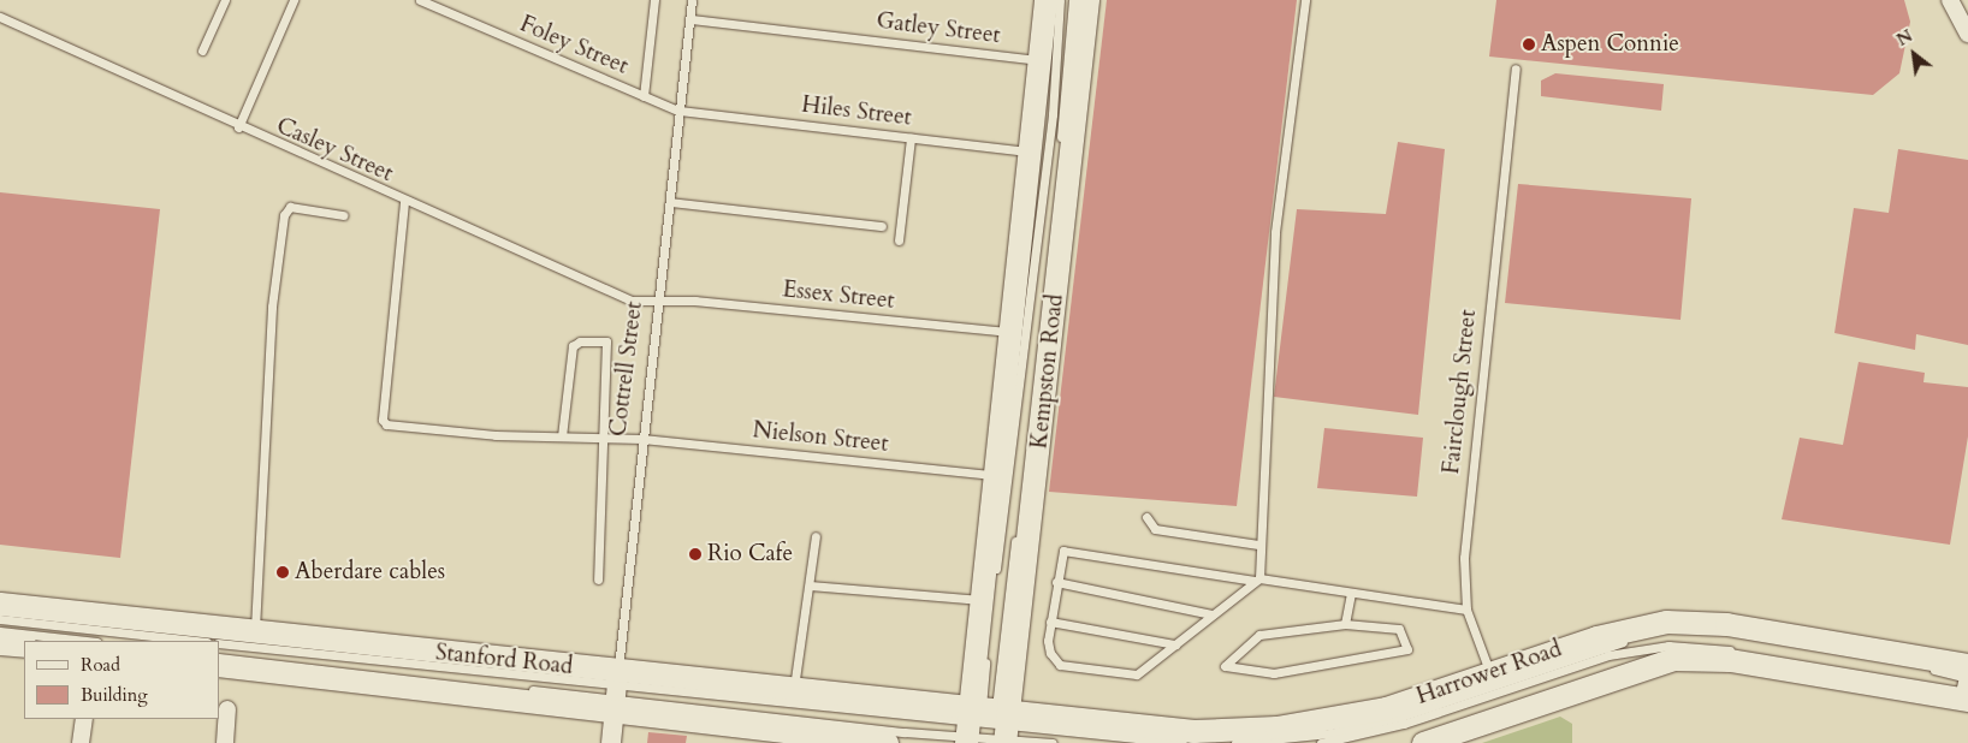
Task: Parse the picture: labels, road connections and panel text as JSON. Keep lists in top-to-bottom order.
{
  "streets": {
    "main road": ["Kempston Road", "Stanford Road", "Harrower Road"],
    "street": ["Cottrell Street"],
    "lane": [
      "Gatley Street",
      "Foley Street",
      "Hiles Street",
      "Casley Street",
      "Essex Street",
      "Fairclough Street",
      "Nielson Street"
    ]
  },
  "crossings": [
    ["Gatley Street", "Cottrell Street"],
    ["Gatley Street", "Kempston Road"],
    ["Foley Street", "Hiles Street"],
    ["Foley Street", "Cottrell Street"],
    ["Hiles Street", "Cottrell Street"],
    ["Hiles Street", "Kempston Road"],
    ["Casley Street", "Essex Street"],
    ["Casley Street", "Cottrell Street"],
    ["Casley Street", "Nielson Street"],
    ["Essex Street", "Cottrell Street"],
    ["Essex Street", "Kempston Road"],
    ["Cottrell Street", "Nielson Street"],
    ["Cottrell Street", "Stanford Road"],
    ["Kempston Road", "Nielson Street"],
    ["Kempston Road", "Stanford Road"],
    ["Kempston Road", "Harrower Road"],
    ["Fairclough Street", "Harrower Road"],
    ["Stanford Road", "Harrower Road"]
  ],
  "places": ["Aspen Connie", "Rio Cafe", "Aberdare cables"],
  "legend": ["Road", "Building"],
  "north": "top left"
}
